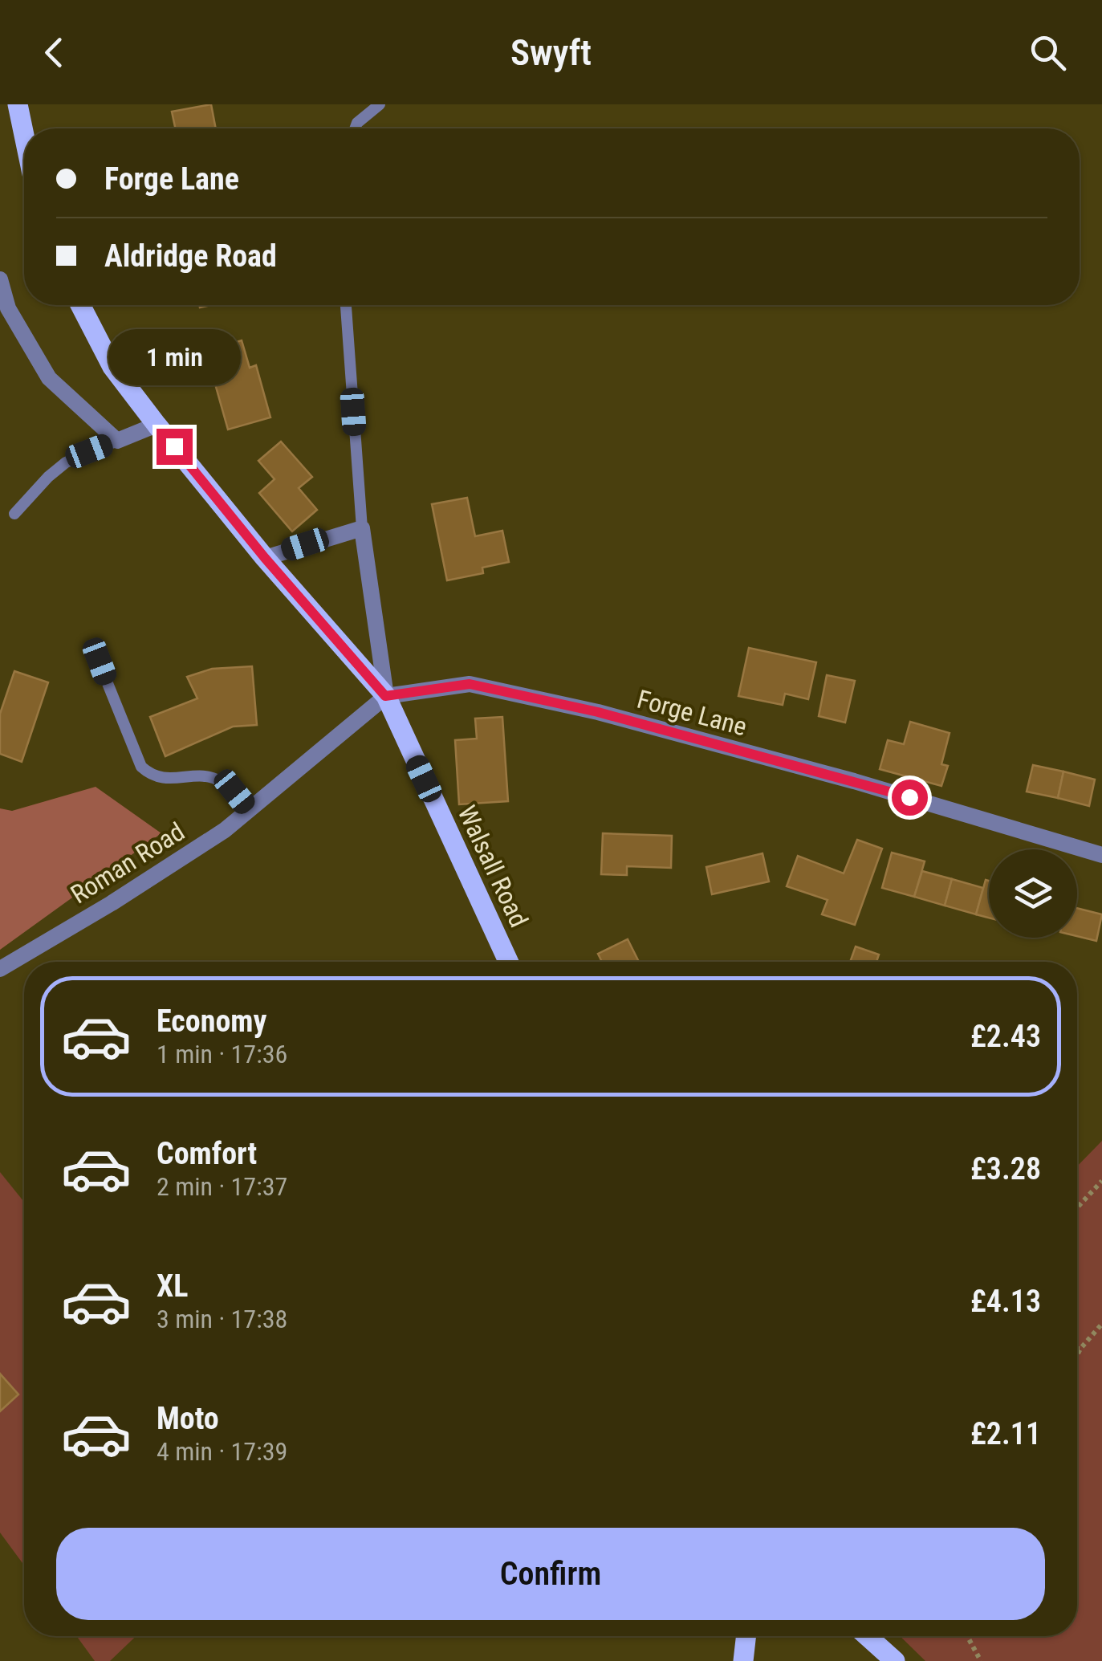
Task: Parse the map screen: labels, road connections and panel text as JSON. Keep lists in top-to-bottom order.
{
  "streets": {
    "main road": ["Walsall Road"],
    "street": ["Forge Lane", "Roman Road"]
  },
  "crossings": [
    ["Forge Lane", "Roman Road"],
    ["Forge Lane", "Walsall Road"],
    ["Roman Road", "Walsall Road"]
  ],
  "page": {
    "header": "Swyft",
    "banner": ["Forge Lane", "Aldridge Road"],
    "bubble": "1 min",
    "list": [
      {
        "name": "Economy",
        "note": "1 min · 17:36",
        "value": "£2.43"
      },
      {
        "name": "Comfort",
        "note": "2 min · 17:37",
        "value": "£3.28"
      },
      {
        "name": "XL",
        "note": "3 min · 17:38",
        "value": "£4.13"
      },
      {
        "name": "Moto",
        "note": "4 min · 17:39",
        "value": "£2.11"
      }
    ],
    "buttons": "Confirm"
  }
}
